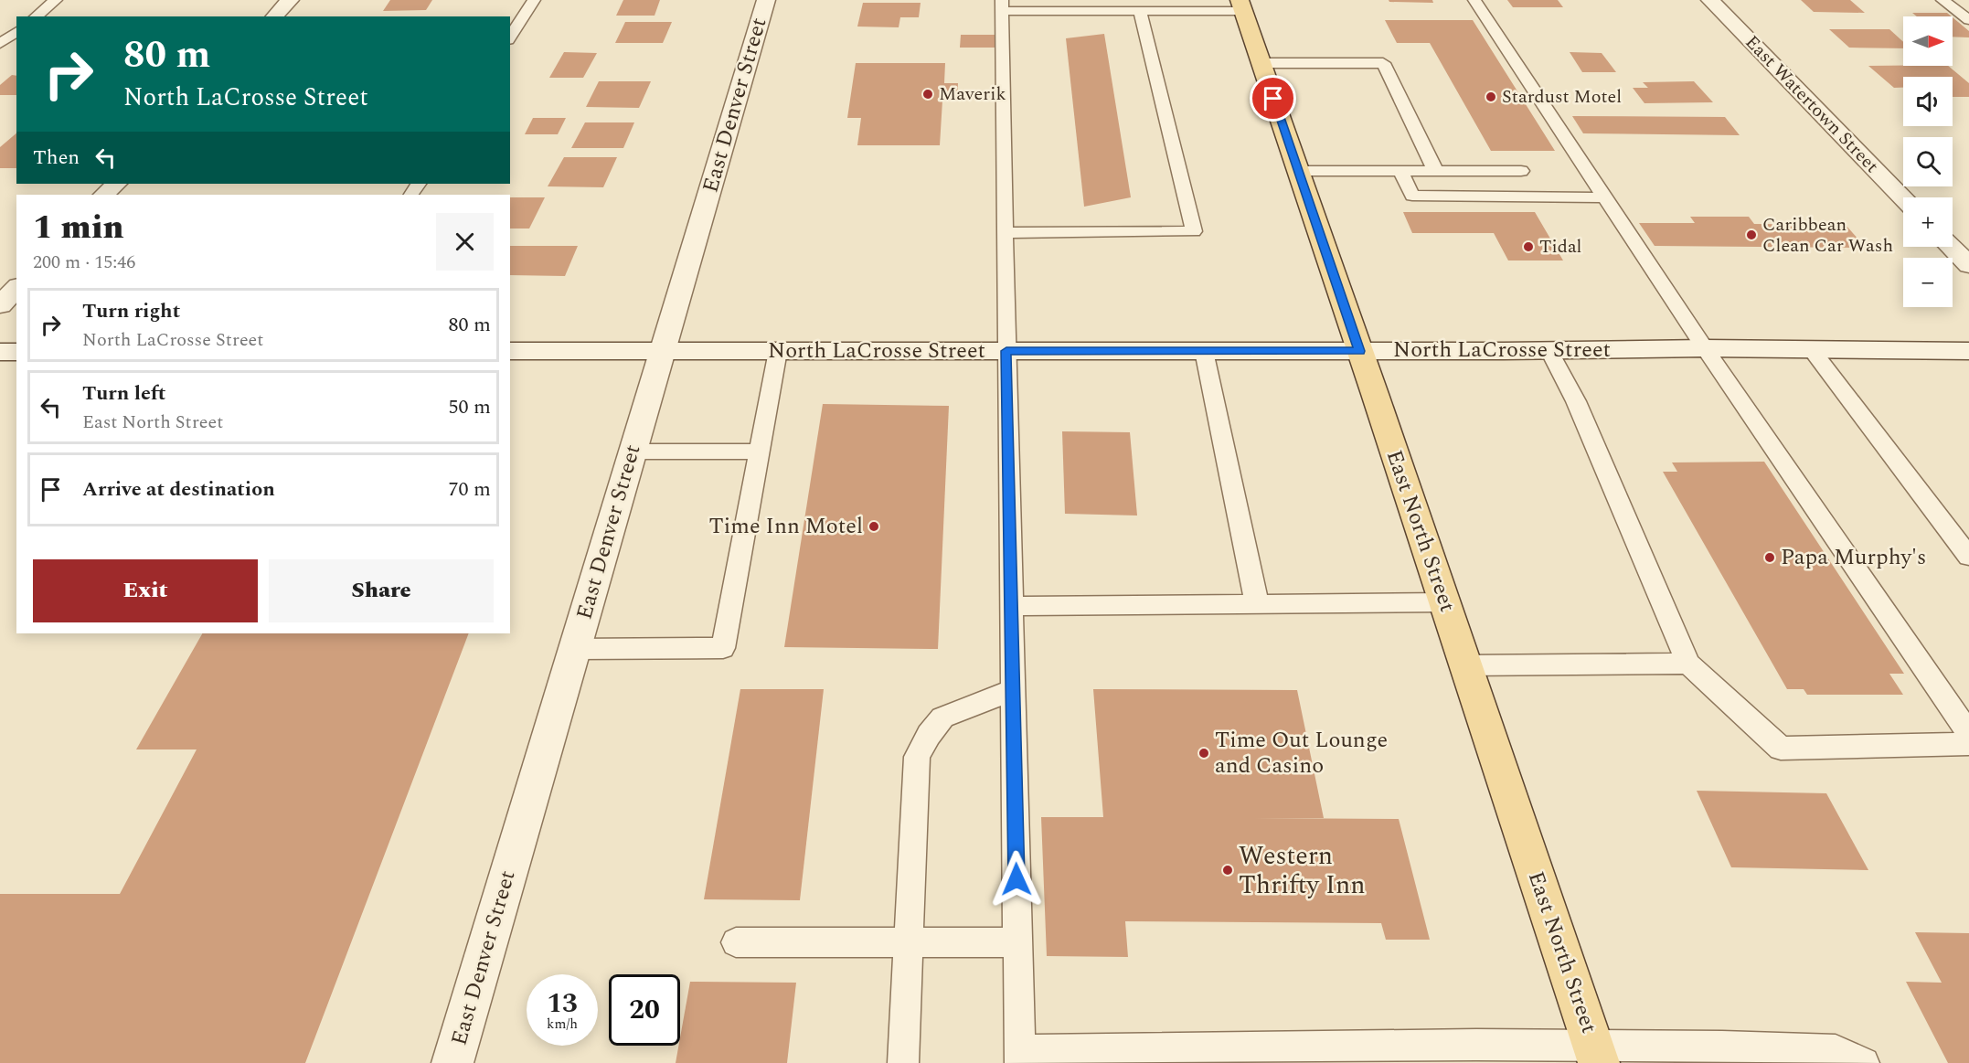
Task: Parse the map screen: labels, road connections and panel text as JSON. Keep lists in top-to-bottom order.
{
  "streets": {
    "main road": ["East North Street"],
    "street": ["East Watertown Street", "East Denver Street", "North LaCrosse Street"]
  },
  "crossings": [
    ["East Denver Street", "North LaCrosse Street"],
    ["North LaCrosse Street", "East North Street"]
  ],
  "places": [
    "Maverik",
    "Stardust Motel",
    "Caribbean Clean Car Wash",
    "Tidal",
    "Time Inn Motel",
    "Papa Murphy's",
    "Time Out Lounge and Casino",
    "Western Thrifty Inn"
  ],
  "north": "right",
  "page": {
    "map_buttons": ["+", "−"],
    "turn": ["80 m", "North LaCrosse Street"],
    "then": "Then",
    "heading": ["1 min", "200 m · 15:46"],
    "list": [
      {
        "name": "Turn right",
        "note": "North LaCrosse Street",
        "value": "80 m"
      },
      {
        "name": "Turn left",
        "note": "East North Street",
        "value": "50 m"
      },
      {
        "name": "Arrive at destination",
        "value": "70 m"
      }
    ],
    "buttons": ["Exit", "Share"],
    "speed": "13 km/h",
    "limit": "20"
  }
}
